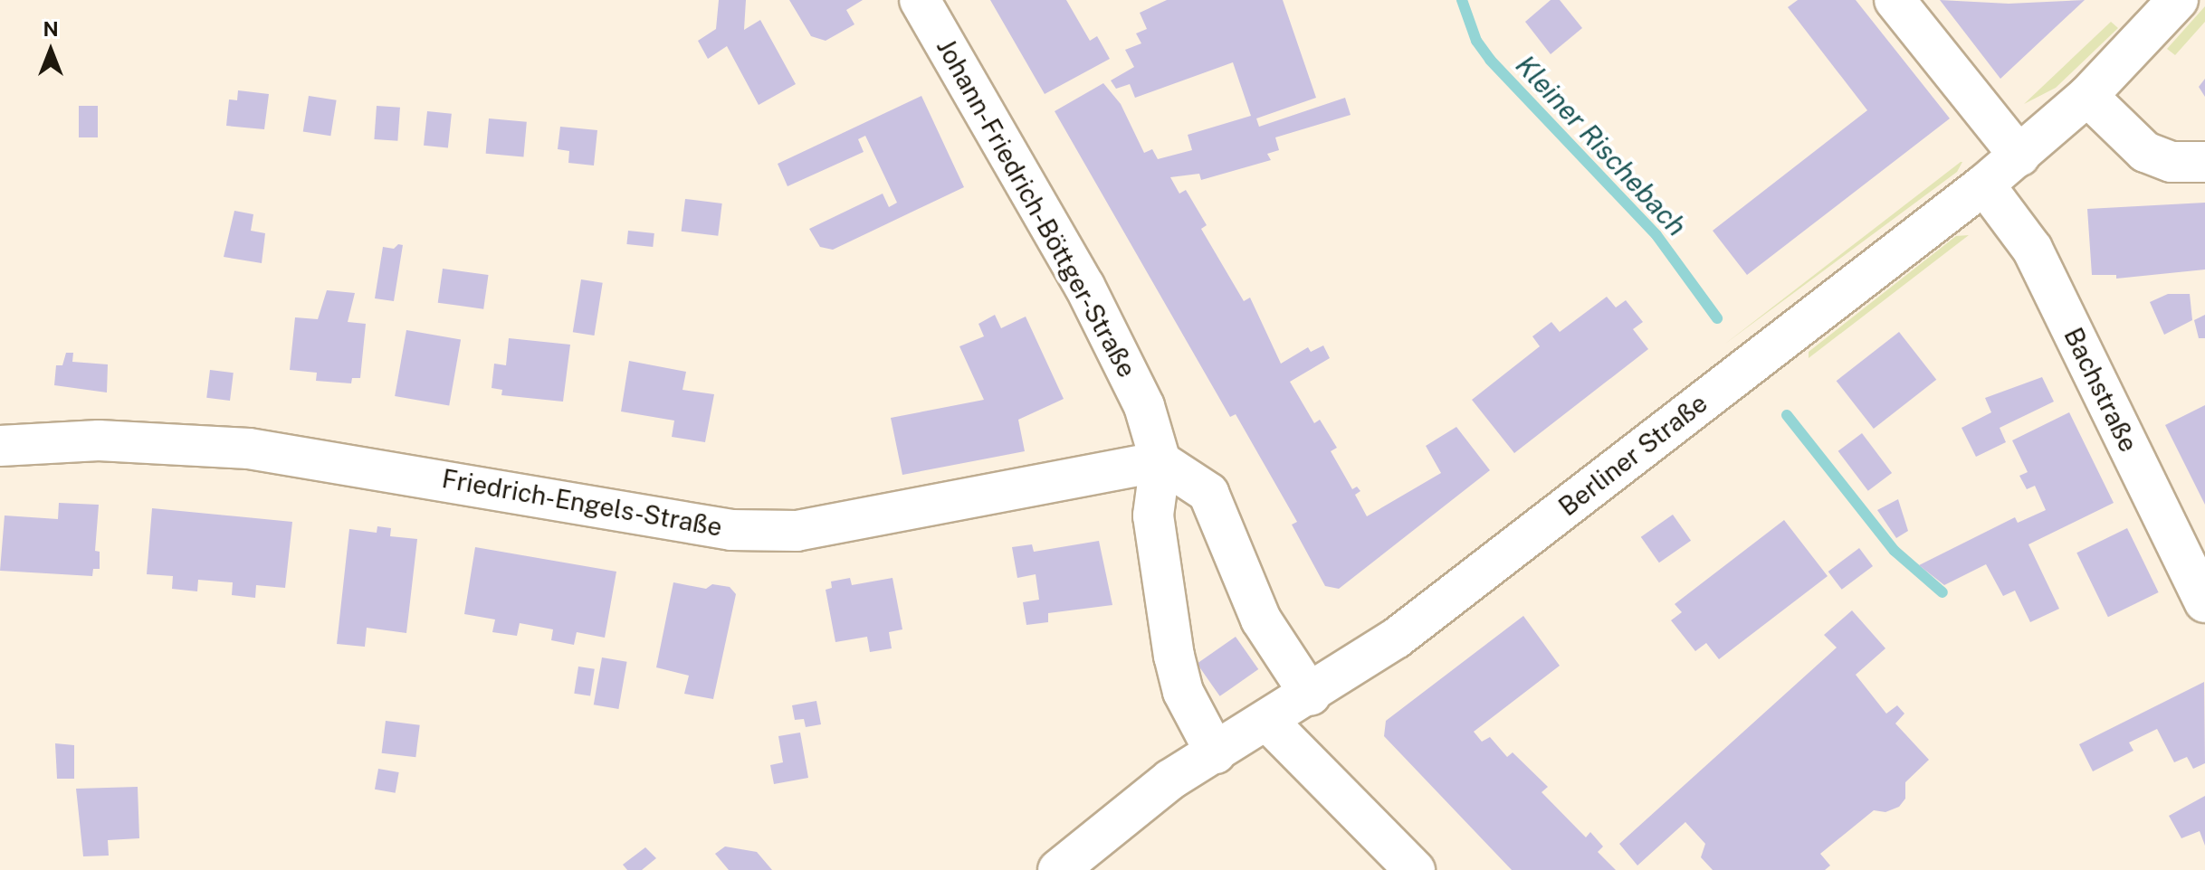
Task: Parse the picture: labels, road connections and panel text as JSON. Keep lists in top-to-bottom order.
{
  "streets": {
    "street": [
      "Johann-Friedrich-Böttger-Straße",
      "Bachstraße",
      "Berliner Straße",
      "Friedrich-Engels-Straße"
    ]
  },
  "crossings": [
    ["Johann-Friedrich-Böttger-Straße", "Berliner Straße"],
    ["Johann-Friedrich-Böttger-Straße", "Friedrich-Engels-Straße"],
    ["Bachstraße", "Berliner Straße"]
  ],
  "water": ["Kleiner Rischebach"],
  "north": "top"
}
